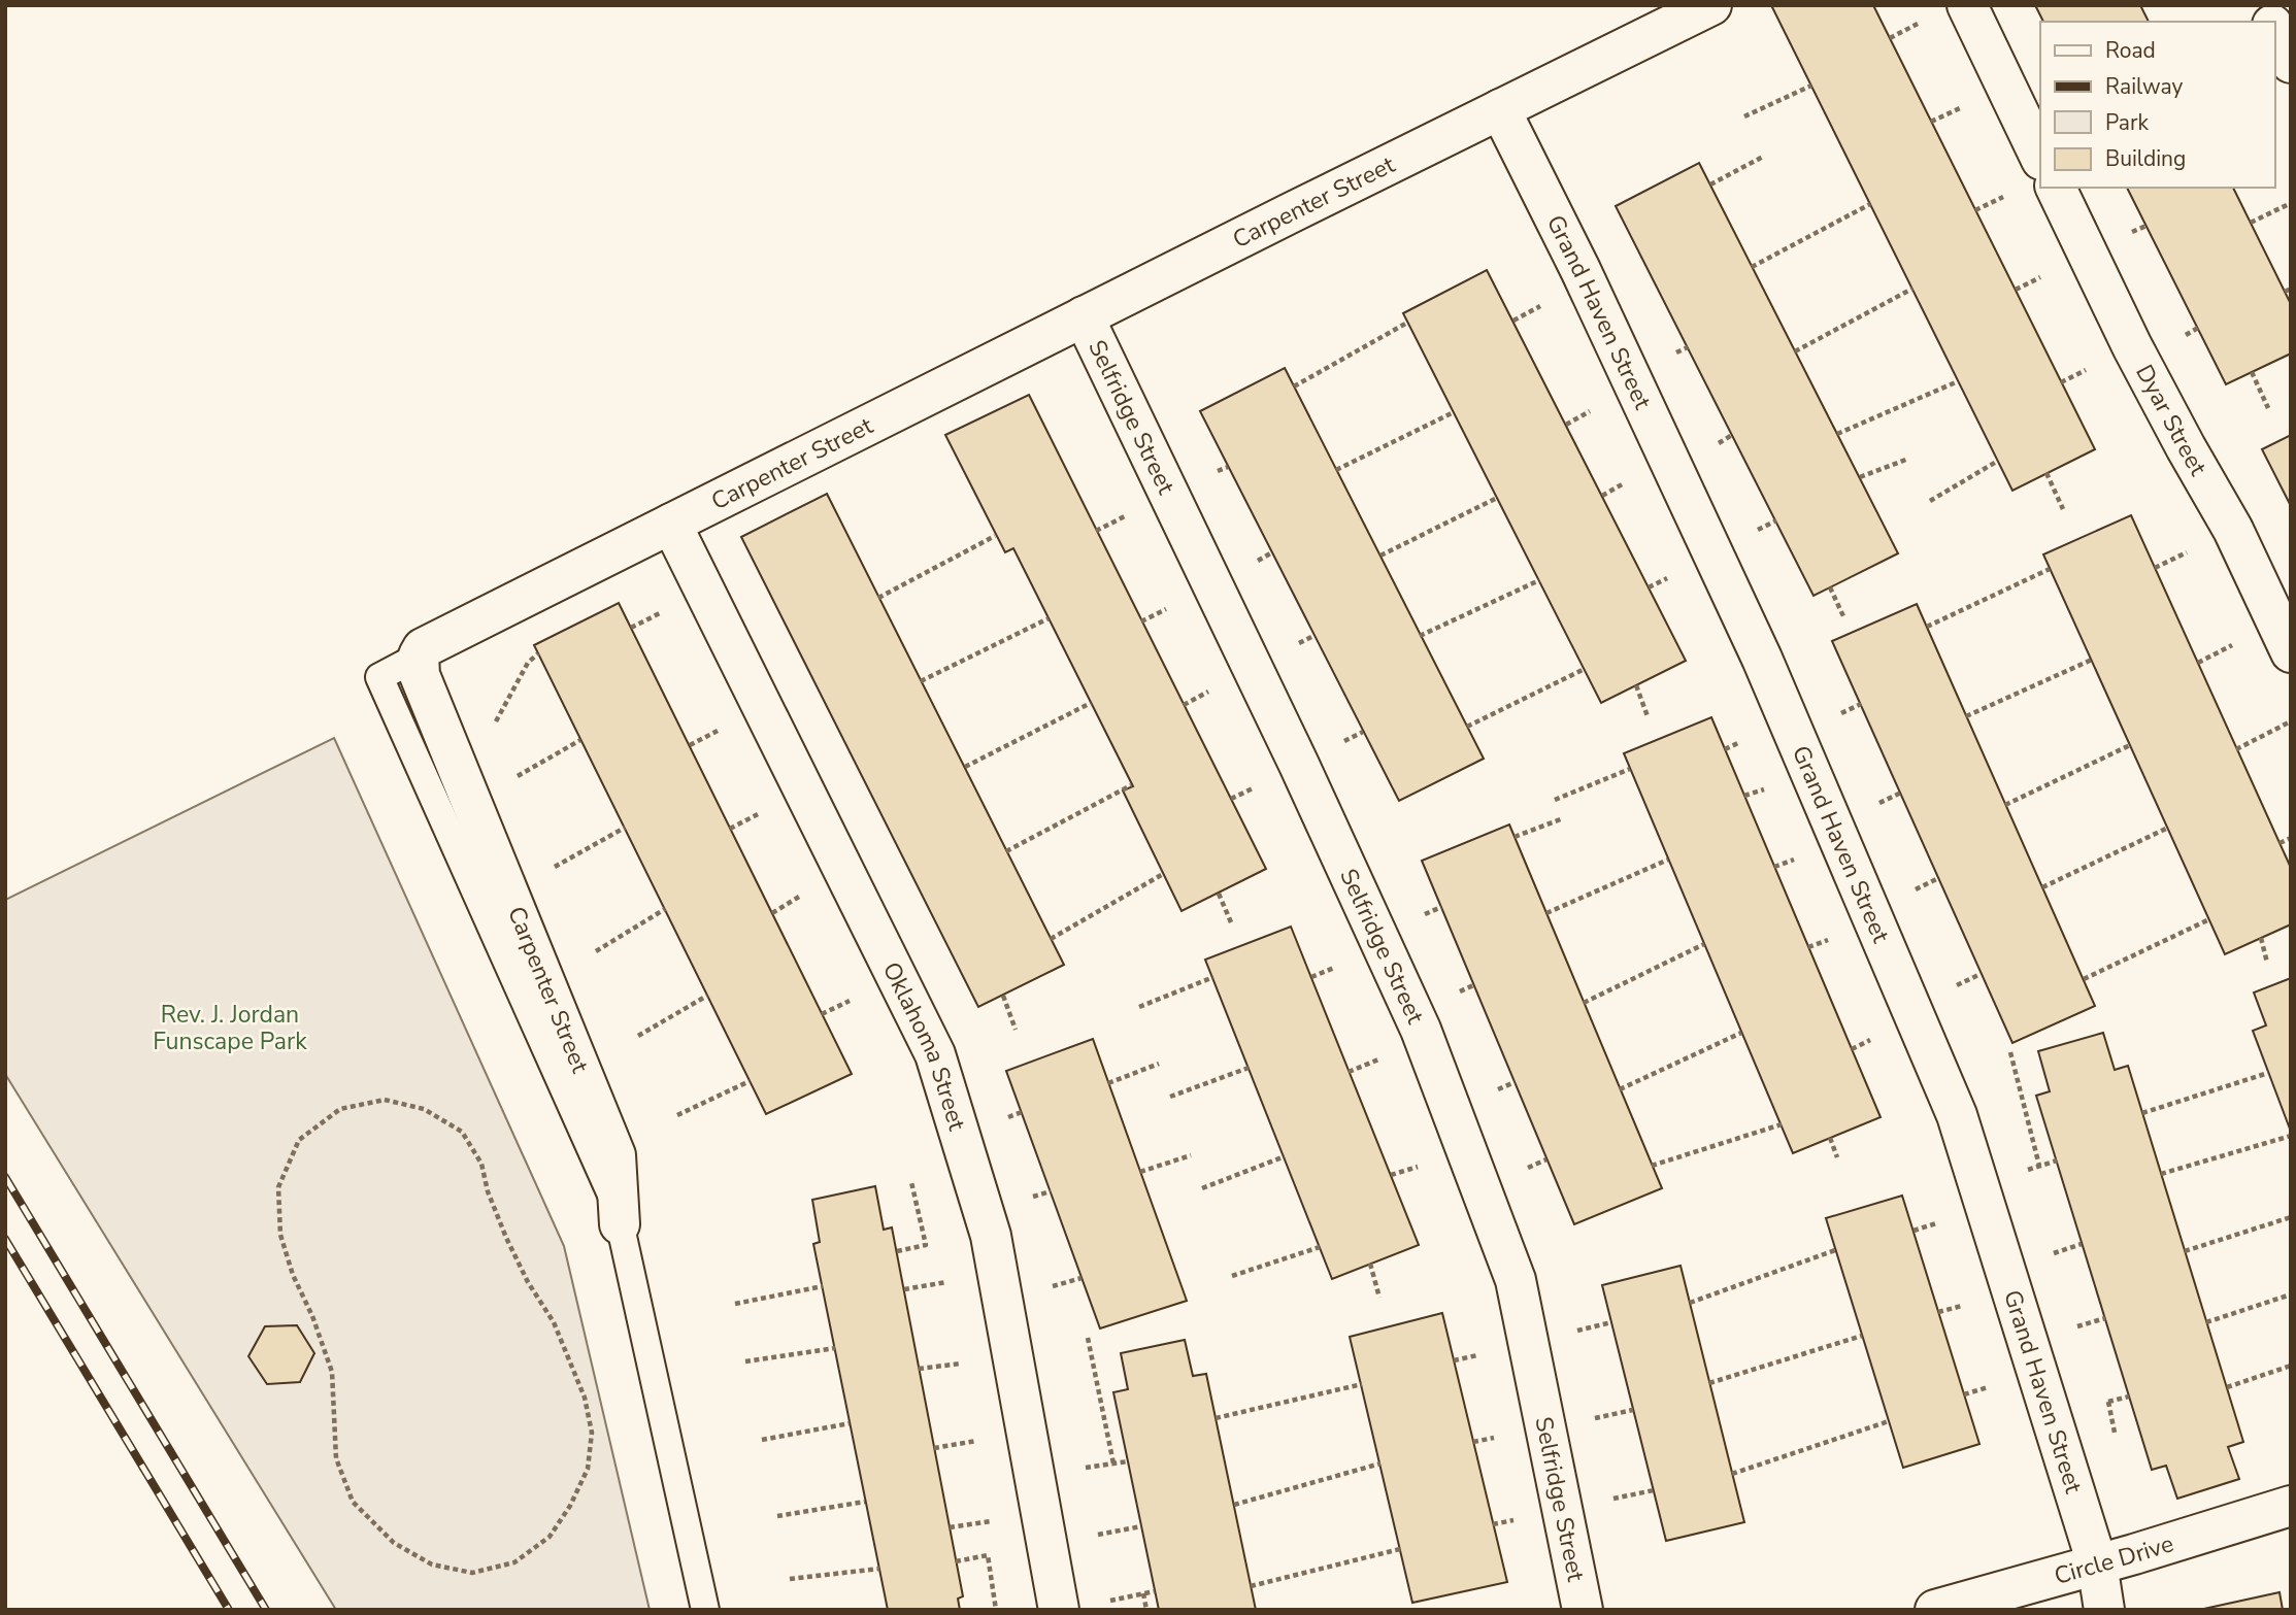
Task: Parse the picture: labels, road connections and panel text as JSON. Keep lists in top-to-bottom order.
{
  "streets": {
    "street": [
      "Carpenter Street",
      "Grand Haven Street",
      "Selfridge Street",
      "Dyar Street",
      "Oklahoma Street",
      "Circle Drive"
    ]
  },
  "crossings": [
    ["Carpenter Street", "Grand Haven Street"],
    ["Carpenter Street", "Selfridge Street"],
    ["Carpenter Street", "Oklahoma Street"],
    ["Grand Haven Street", "Circle Drive"]
  ],
  "parks": ["Rev. J. Jordan Funscape Park"],
  "legend": [
    "Road",
    "Railway",
    "Park",
    "Building"
  ]
}
